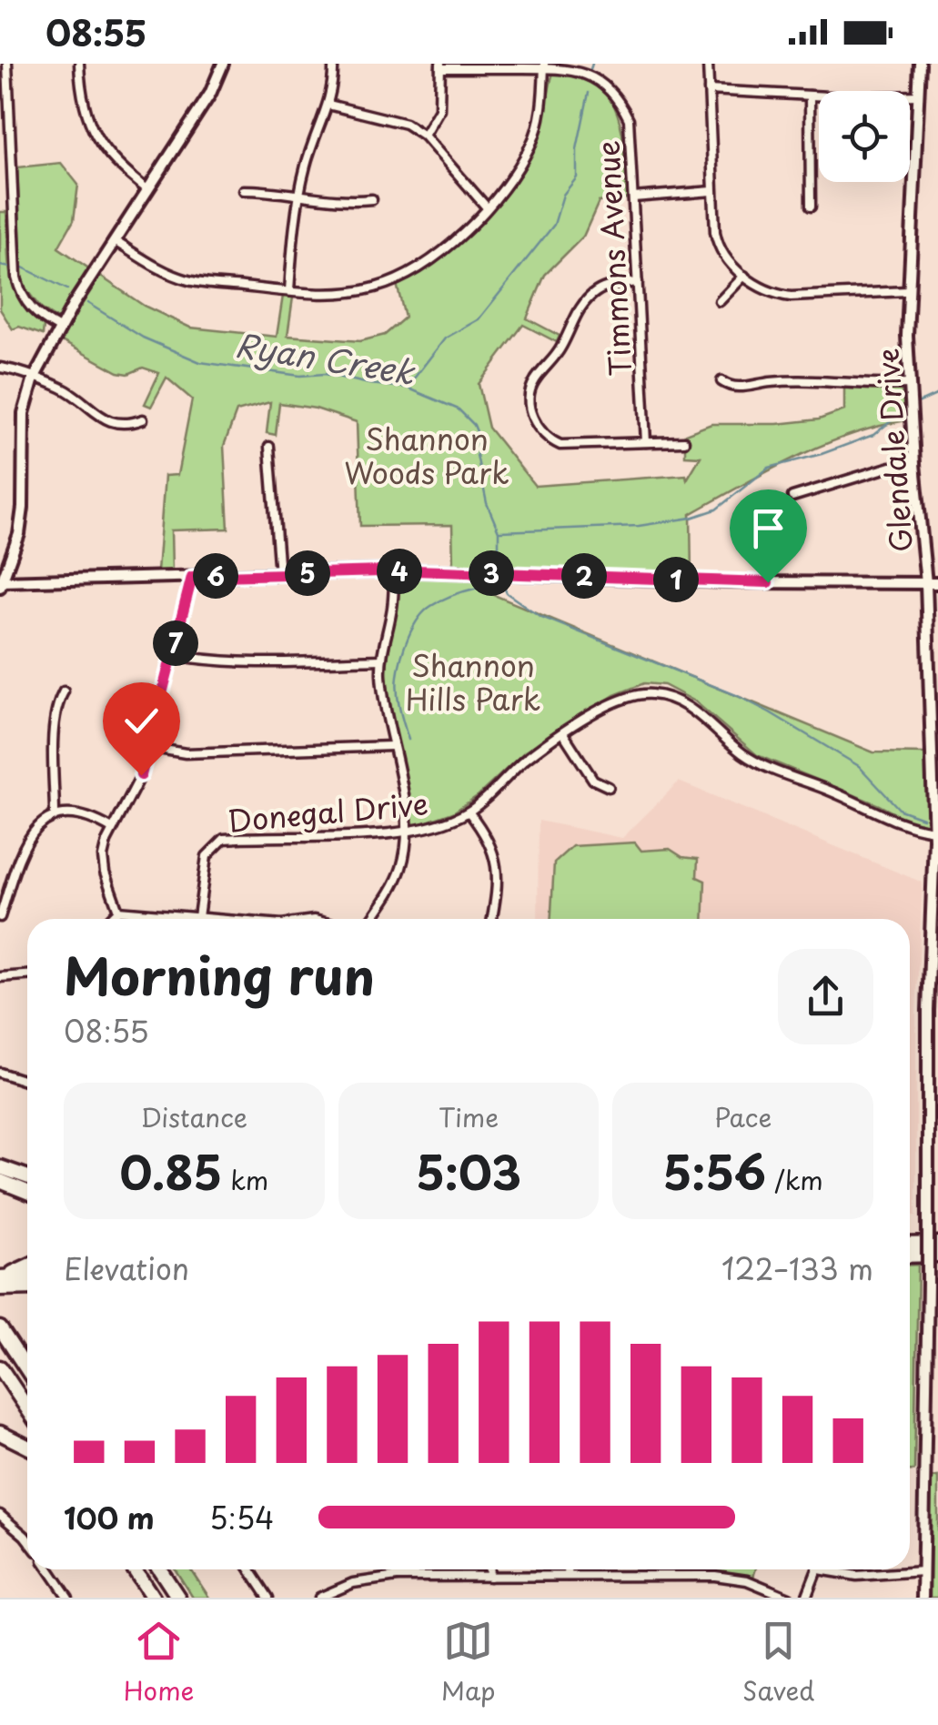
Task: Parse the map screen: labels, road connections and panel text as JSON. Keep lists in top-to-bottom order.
{
  "streets": {
    "street": ["Timmons Avenue", "Glendale Drive", "Donegal Drive"]
  },
  "crossings": [
    ["Glendale Drive", "Donegal Drive"]
  ],
  "water": ["Ryan Creek"],
  "parks": ["Shannon Woods Park", "Shannon Hills Park"],
  "page": {
    "status": "08:55",
    "pins": [
      "4",
      "3",
      "5",
      "2",
      "6",
      "1",
      "7"
    ],
    "heading": ["Morning run", "08:55"],
    "stats": [
      ["Distance", "0.85 km"],
      ["Time", "5:03"],
      ["Pace", "5:56 /km"]
    ],
    "chart": ["Elevation", "122–133 m"],
    "list": [
      {
        "name": "100 m",
        "note": "5:54"
      }
    ],
    "tabs": ["Home", "Map", "Saved"]
  }
}
